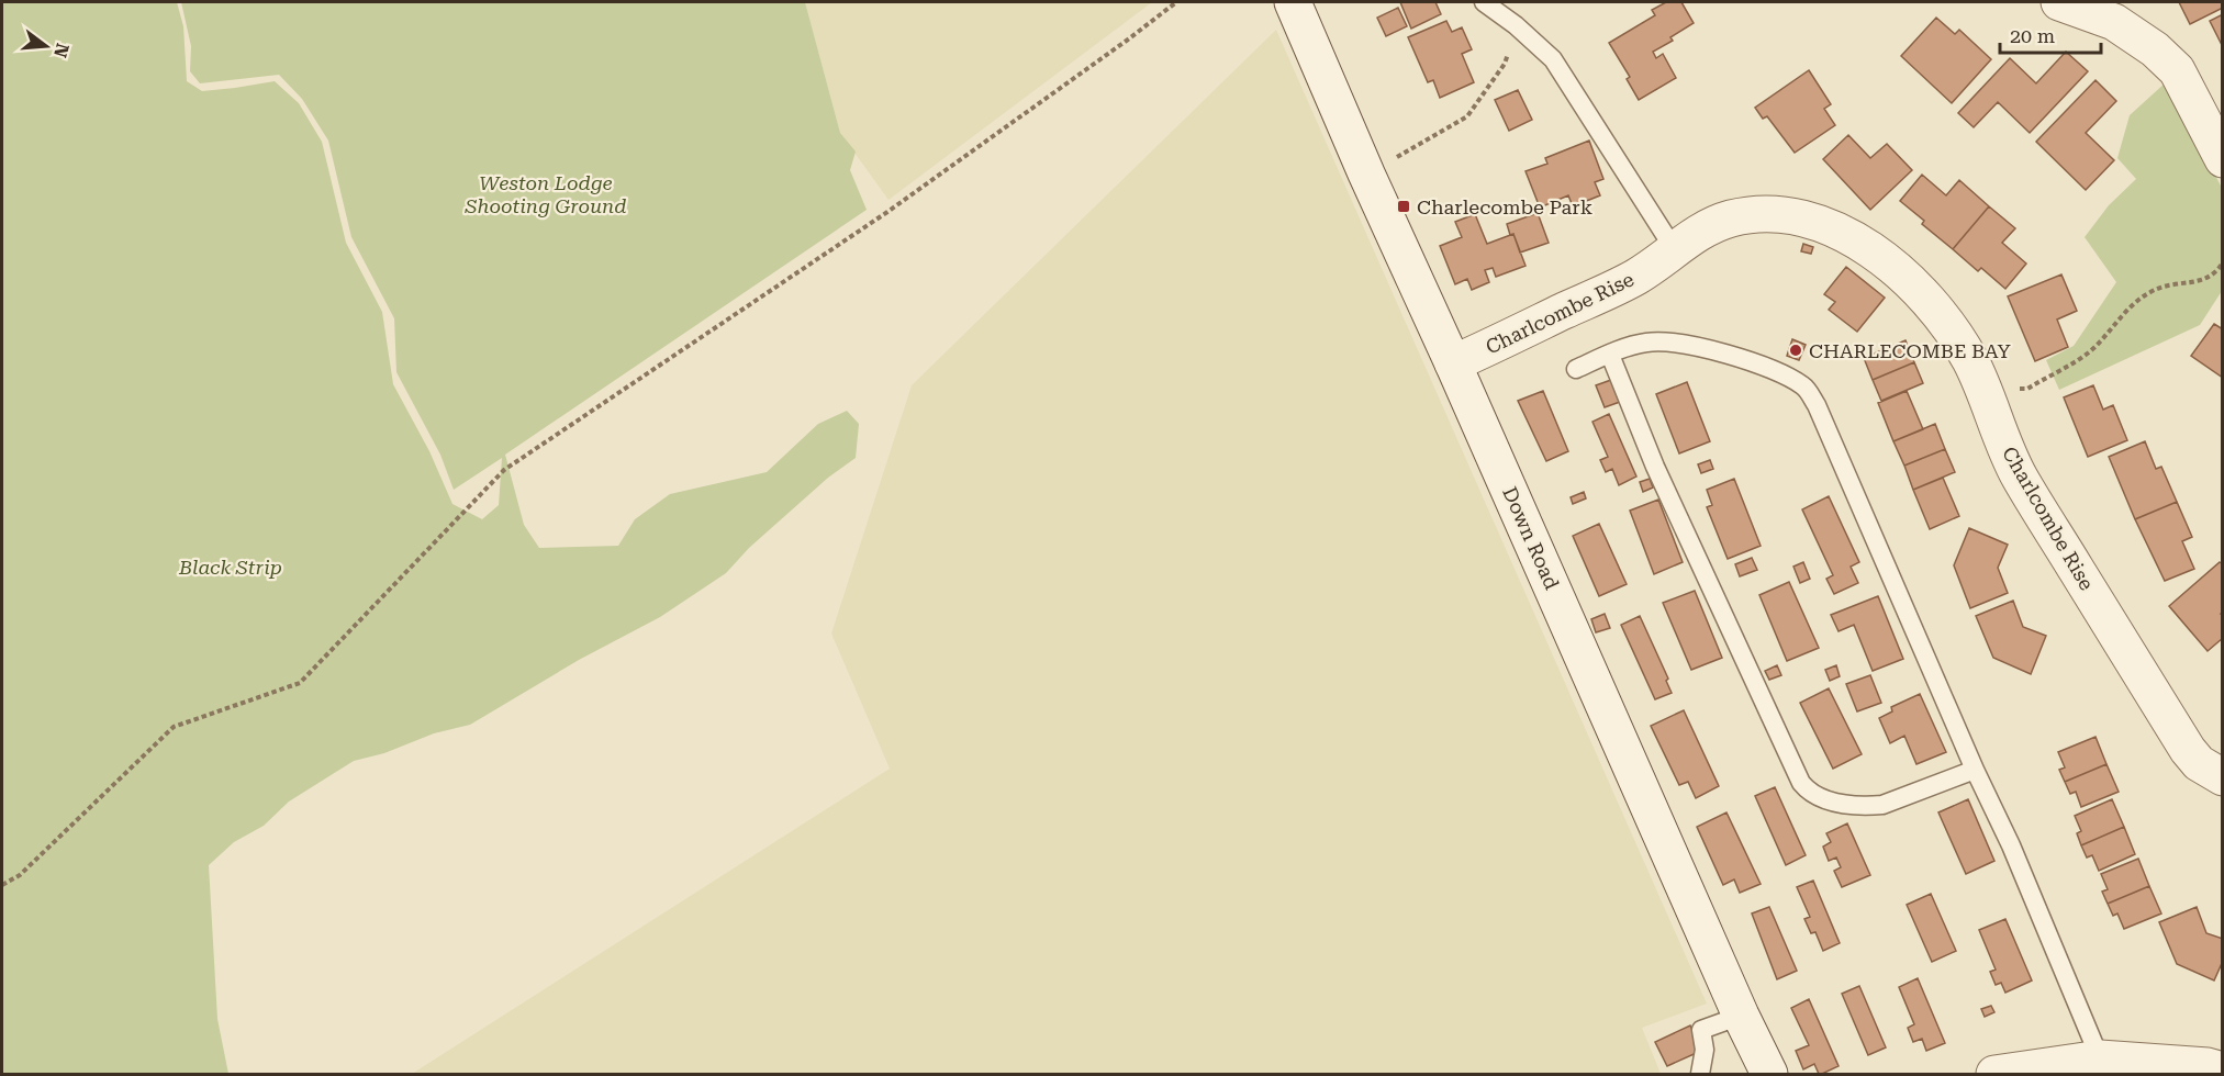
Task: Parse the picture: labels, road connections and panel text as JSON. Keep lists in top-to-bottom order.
{
  "streets": {
    "street": ["Charlcombe Rise", "Down Road"]
  },
  "crossings": [
    ["Charlcombe Rise", "Down Road"]
  ],
  "parks": ["Weston Lodge Shooting Ground", "Black Strip"],
  "places": {
    "transit": ["Charlecombe Park"],
    "other": ["CHARLECOMBE BAY"]
  },
  "scale_bar": "20 m",
  "north": "right"
}
